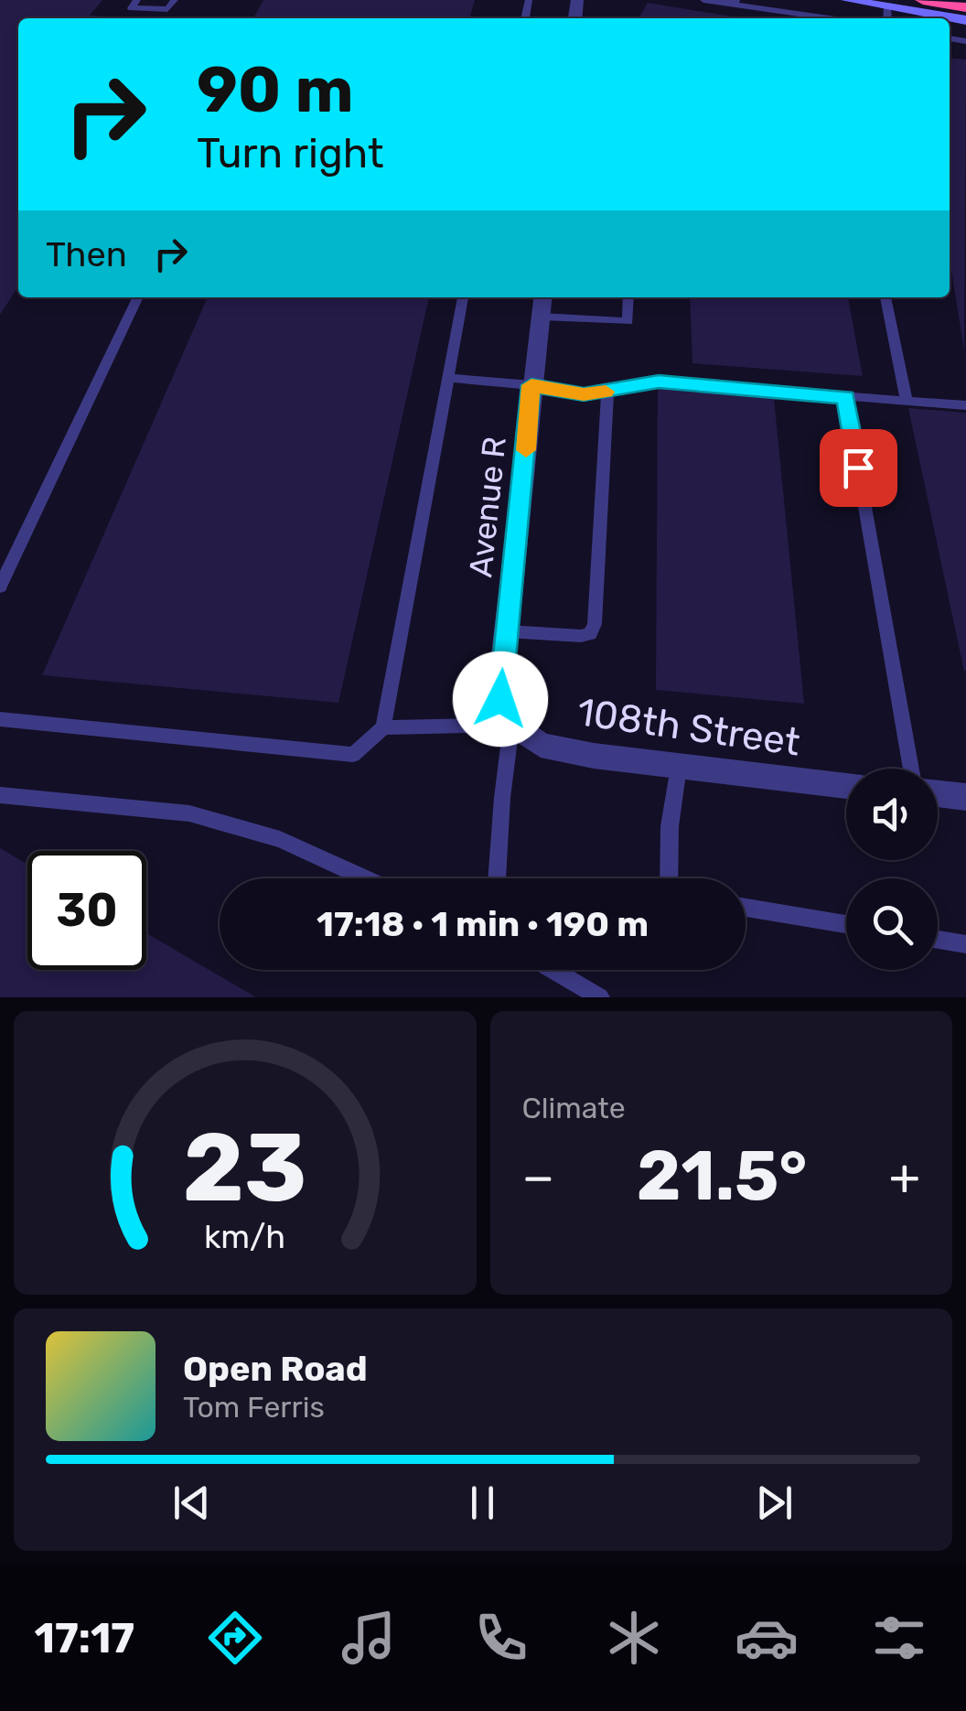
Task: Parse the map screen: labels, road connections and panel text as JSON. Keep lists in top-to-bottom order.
{
  "streets": {
    "street": ["Avenue R", "108th Street"]
  },
  "crossings": [
    ["Avenue R", "108th Street"]
  ],
  "page": {
    "turn": ["90 m", "Turn right"],
    "then": "Then",
    "limit": "30",
    "trip": "17:18 · 1 min · 190 m",
    "tile": "Climate",
    "heat": ["−", "21.5°", "+"],
    "song": ["Open Road", "Tom Ferris"],
    "tabs": "17:17",
    "gauge": ["23", "km/h"]
  }
}
